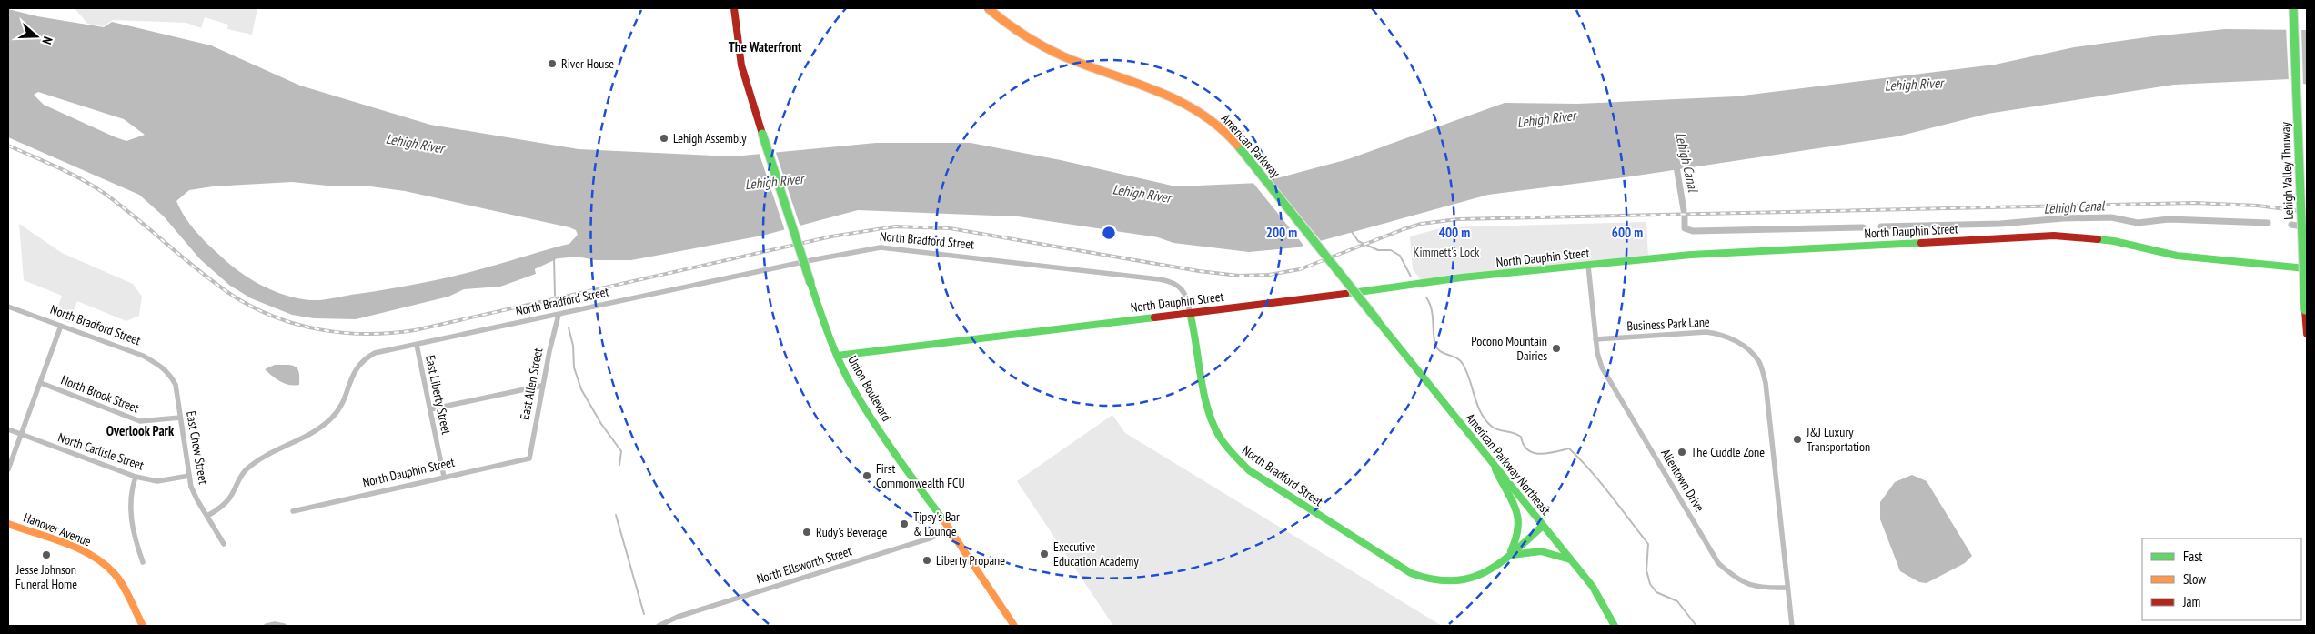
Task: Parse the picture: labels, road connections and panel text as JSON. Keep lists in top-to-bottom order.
{
  "streets": {
    "main road": [
      "American Parkway",
      "Lehigh Valley Thruway",
      "North Dauphin Street",
      "North Bradford Street",
      "Union Boulevard",
      "American Parkway Northeast",
      "Hanover Avenue"
    ],
    "street": [
      "Business Park Lane",
      "East Allen Street",
      "North Brook Street",
      "East Liberty Street",
      "East Chew Street",
      "North Carlisle Street",
      "Allentown Drive",
      "North Ellsworth Street"
    ]
  },
  "crossings": [
    ["American Parkway", "American Parkway Northeast"],
    ["North Dauphin Street", "North Bradford Street"],
    ["North Dauphin Street", "East Allen Street"],
    ["North Dauphin Street", "Union Boulevard"],
    ["North Dauphin Street", "East Liberty Street"],
    ["North Bradford Street", "East Allen Street"],
    ["North Bradford Street", "East Liberty Street"],
    ["North Bradford Street", "East Chew Street"],
    ["North Bradford Street", "American Parkway Northeast"],
    ["Business Park Lane", "Allentown Drive"],
    ["Union Boulevard", "North Ellsworth Street"],
    ["North Brook Street", "East Chew Street"],
    ["East Chew Street", "North Carlisle Street"]
  ],
  "districts": ["The Waterfront", "Overlook Park"],
  "water": ["Lehigh River", "Lehigh Canal"],
  "parks": ["Kimmett's Lock"],
  "places": [
    "River House",
    "Lehigh Assembly",
    "Pocono Mountain Dairies",
    "J&J Luxury Transportation",
    "The Cuddle Zone",
    "First Commonwealth FCU",
    "Tipsy's Bar & Lounge",
    "Rudy's Beverage",
    "Executive Education Academy",
    "Jesse Johnson Funeral Home",
    "Liberty Propane"
  ],
  "legend": ["Fast", "Slow", "Jam"],
  "north": "right",
  "rings": ["200 m", "400 m", "600 m"]
}
